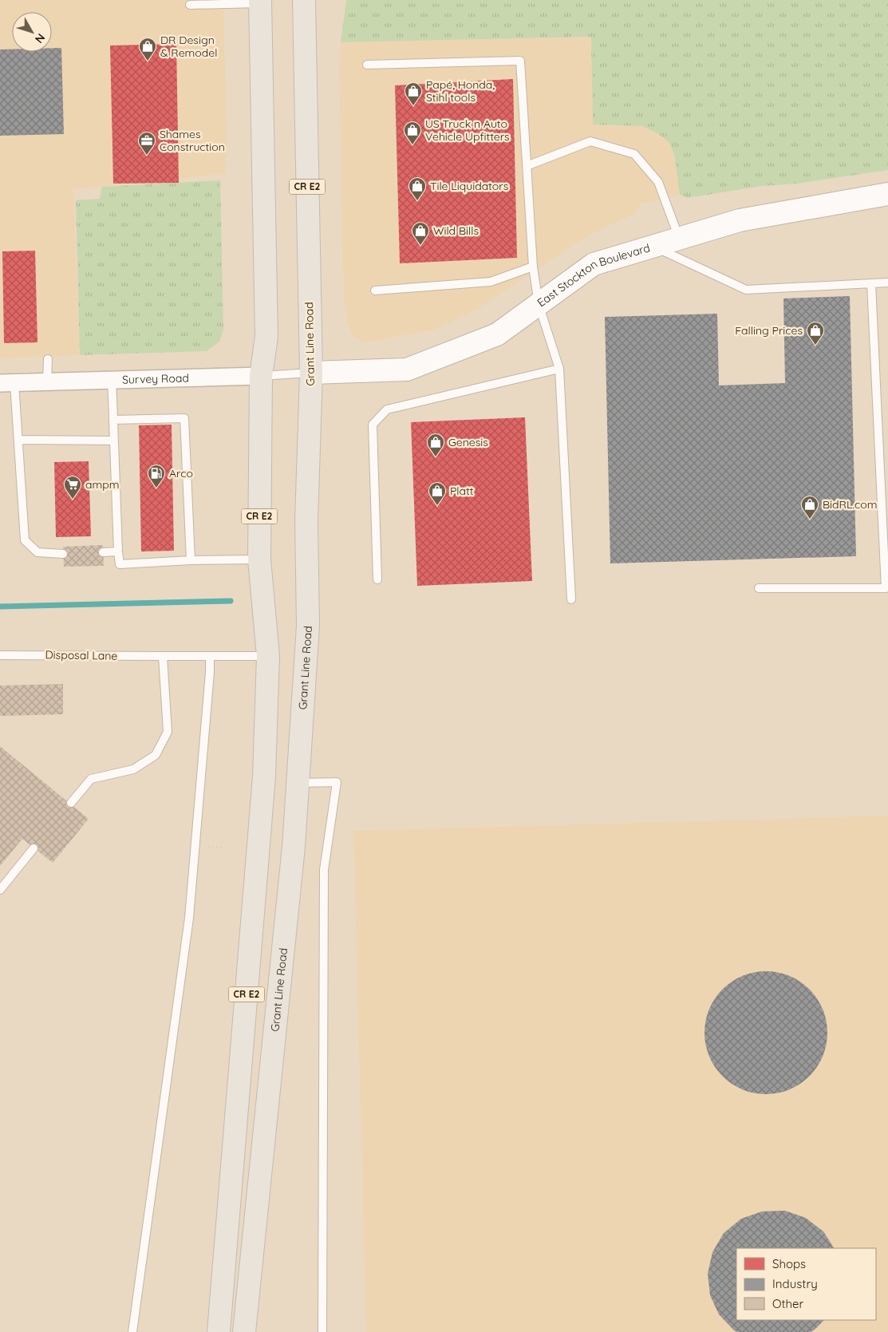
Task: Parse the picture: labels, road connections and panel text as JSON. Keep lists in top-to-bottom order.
{
  "streets": {
    "main road": ["CR E2", "East Stockton Boulevard", "Grant Line Road"],
    "street": ["Survey Road"],
    "lane": ["Disposal Lane"]
  },
  "crossings": [
    ["CR E2", "Survey Road"],
    ["CR E2", "Disposal Lane"],
    ["East Stockton Boulevard", "Grant Line Road"],
    ["East Stockton Boulevard", "Survey Road"],
    ["Grant Line Road", "Survey Road"]
  ],
  "places": {
    "shop": [
      "DR Design & Remodel",
      "Papé, Honda, Stihl tools",
      "US Truck n Auto Vehicle Upfitters",
      "Tile Liquidators",
      "Wild Bills",
      "Falling Prices",
      "Genesis",
      "Platt",
      "BidRL.com"
    ],
    "office": ["Shames Construction"],
    "fuel station": ["Arco"],
    "supermarket": ["ampm"]
  },
  "legend": ["Shops", "Industry", "Other"],
  "north": "bottom right"
}
